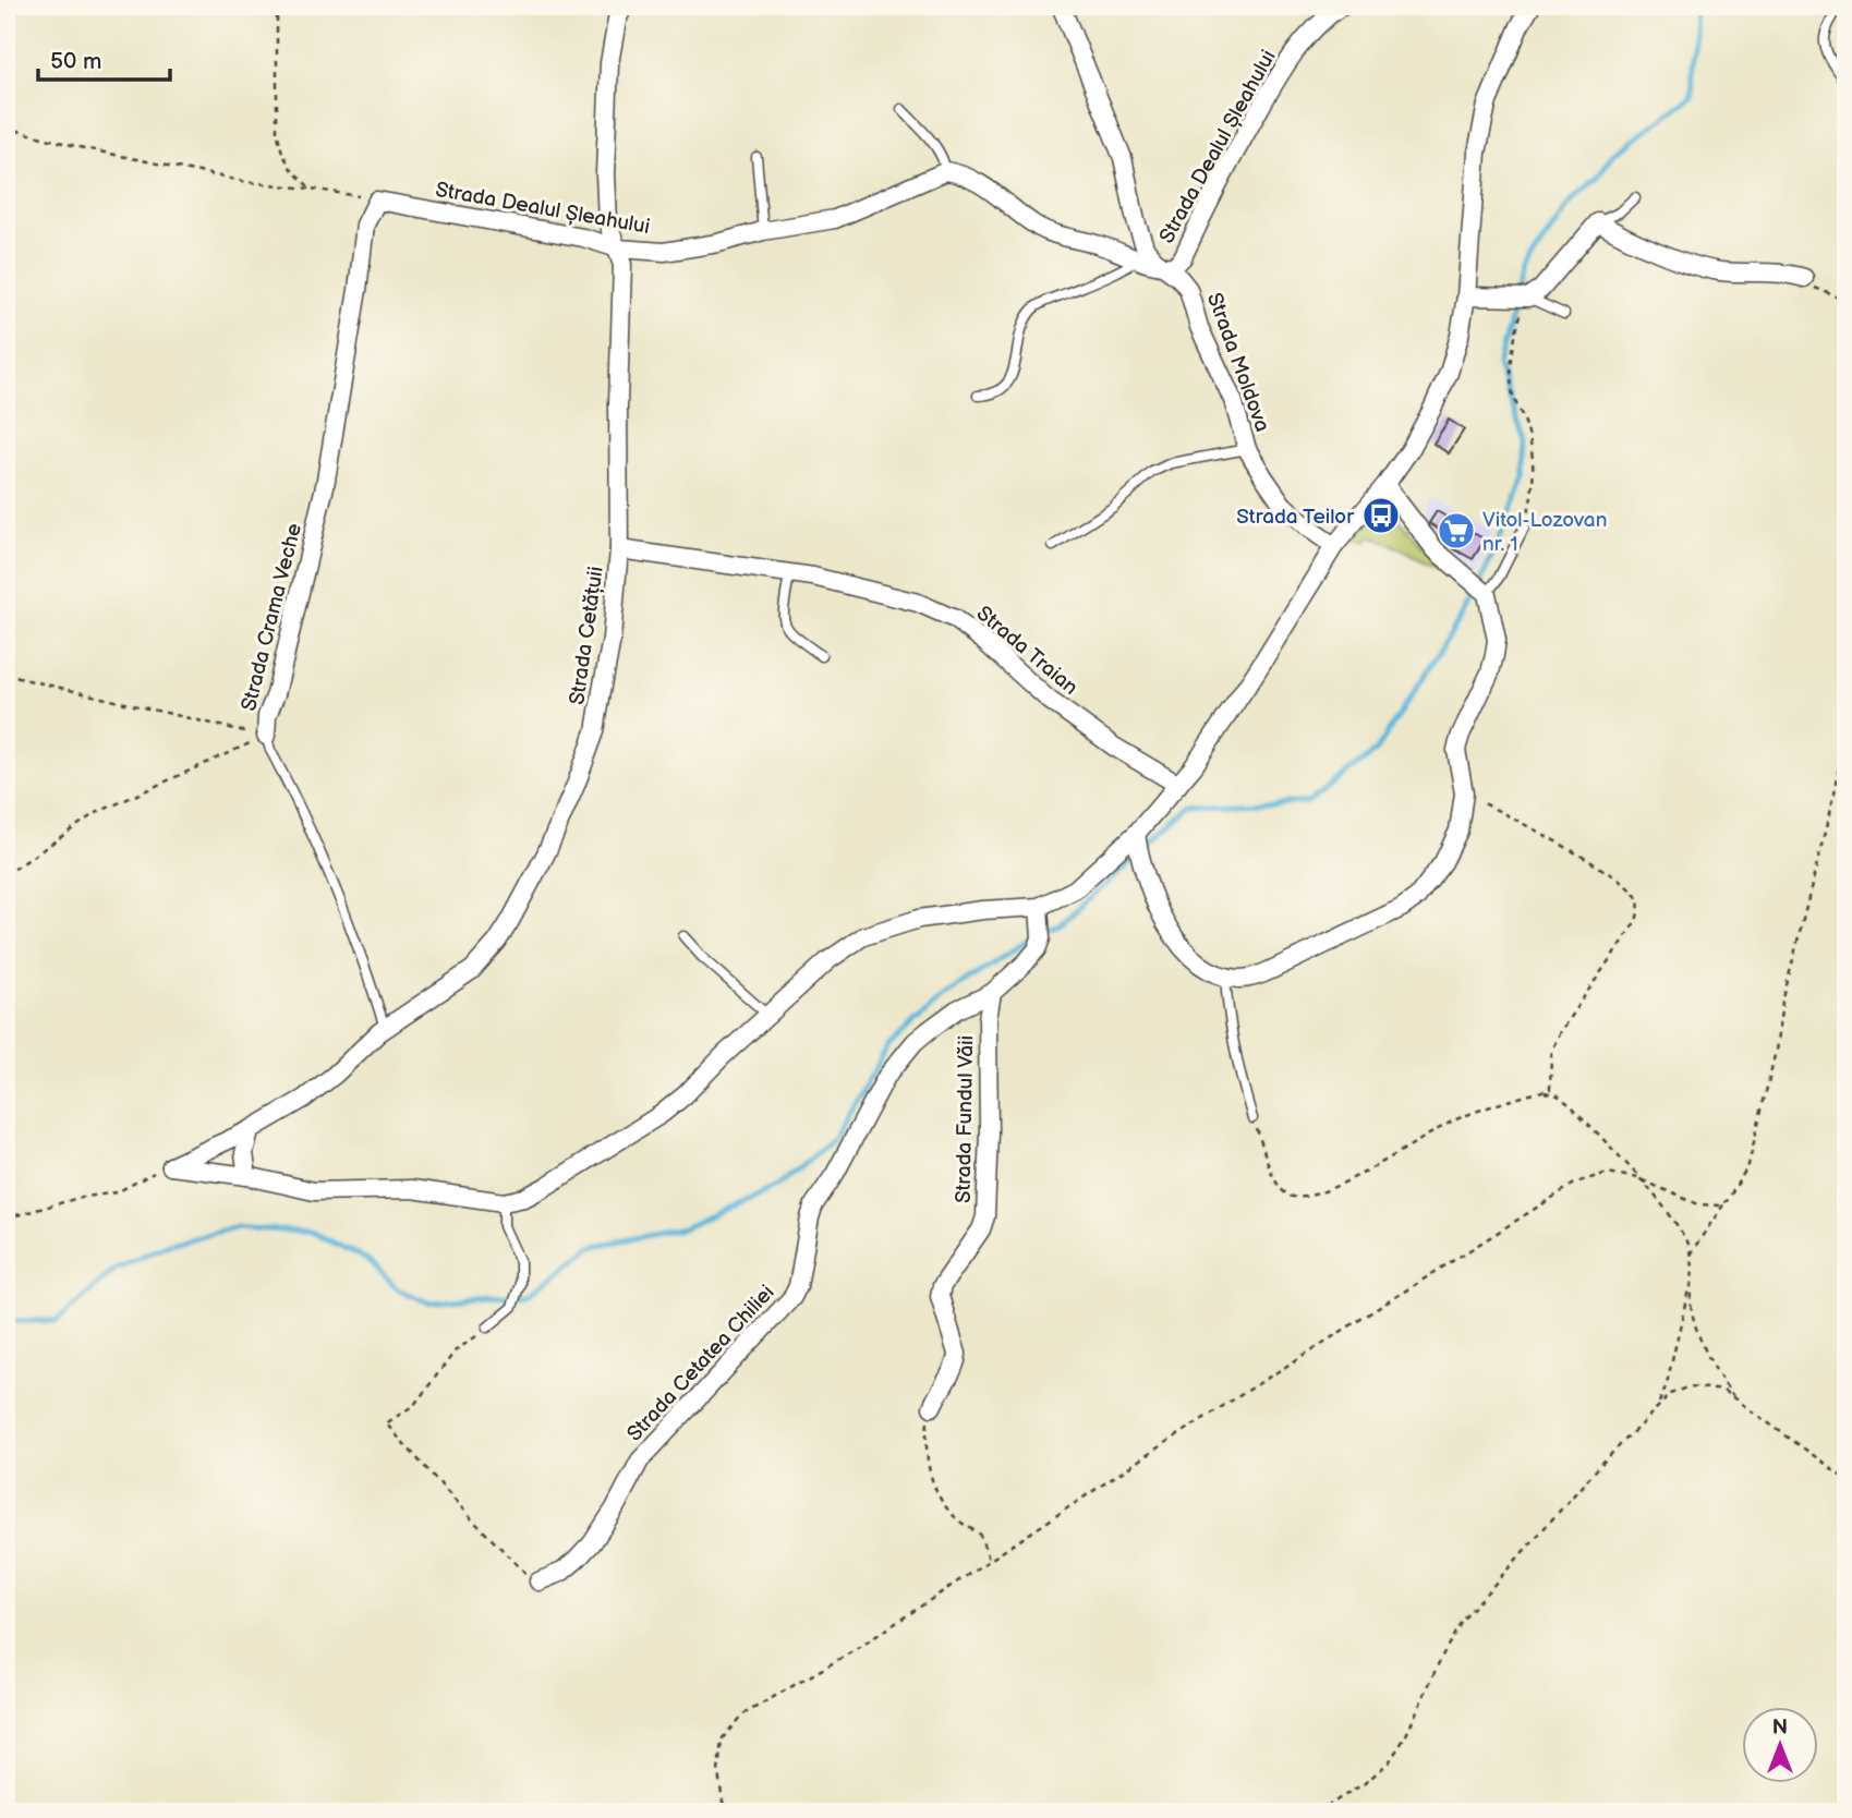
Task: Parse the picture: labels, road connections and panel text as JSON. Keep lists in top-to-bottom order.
{
  "streets": {
    "street": [
      "Strada Dealul Șleahului",
      "Strada Moldova",
      "Strada Crama Veche",
      "Strada Cetățuii",
      "Strada Traian",
      "Strada Fundul Văii",
      "Strada Cetatea Chiliei"
    ]
  },
  "crossings": [
    ["Strada Dealul Șleahului", "Strada Moldova"],
    ["Strada Dealul Șleahului", "Strada Crama Veche"],
    ["Strada Dealul Șleahului", "Strada Cetățuii"],
    ["Strada Crama Veche", "Strada Cetățuii"],
    ["Strada Cetățuii", "Strada Traian"],
    ["Strada Fundul Văii", "Strada Cetatea Chiliei"]
  ],
  "places": {
    "bus stop": ["Strada Teilor"],
    "supermarket": ["Vitol-Lozovan nr. 1"]
  },
  "scale_bar": "50 m",
  "north": "top"
}
